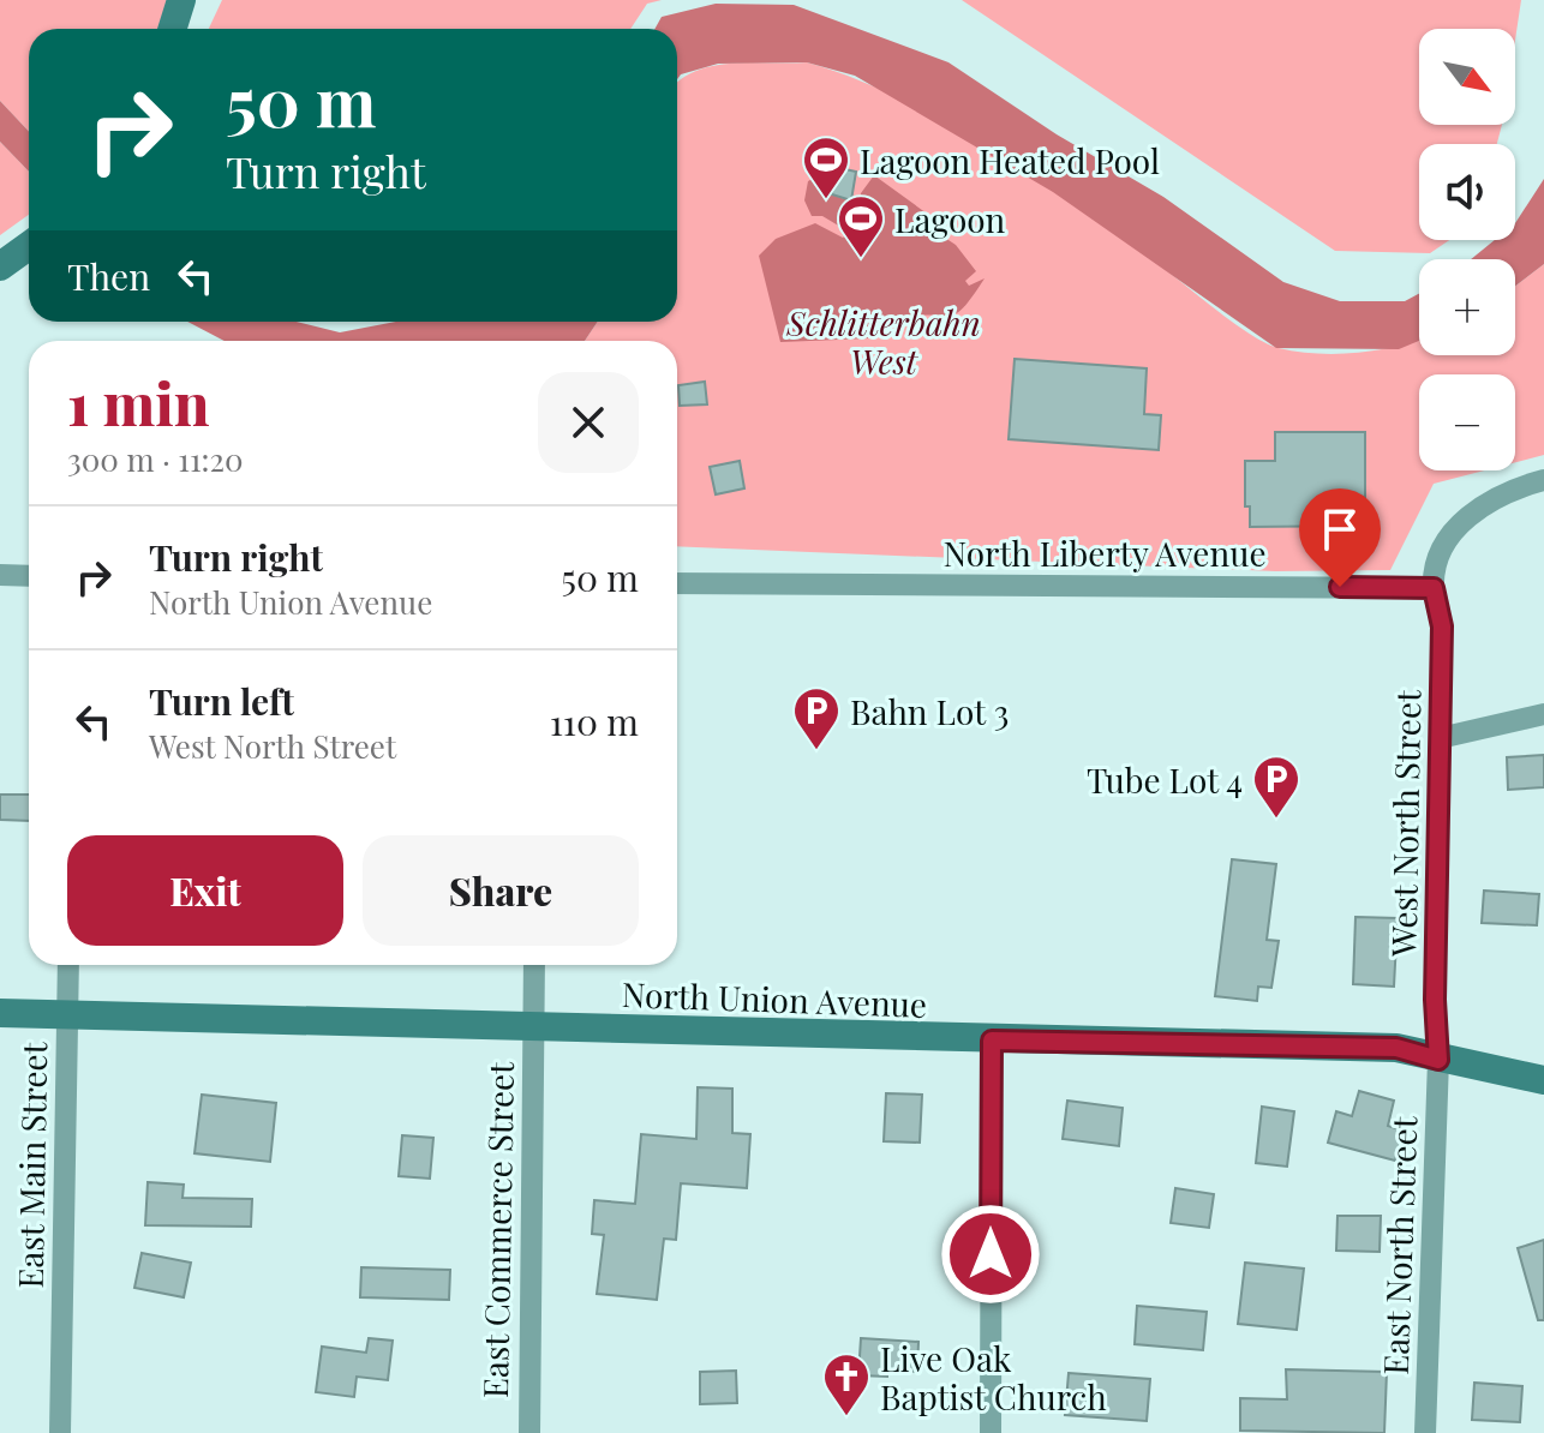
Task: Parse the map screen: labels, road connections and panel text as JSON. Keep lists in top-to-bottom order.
{
  "streets": {
    "street": [
      "North Liberty Avenue",
      "West North Street",
      "North Union Avenue",
      "East Main Street",
      "East Commerce Street",
      "East North Street"
    ]
  },
  "crossings": [
    ["North Liberty Avenue", "West North Street"],
    ["West North Street", "North Union Avenue"],
    ["West North Street", "East North Street"],
    ["North Union Avenue", "East Main Street"],
    ["North Union Avenue", "East Commerce Street"],
    ["North Union Avenue", "East North Street"]
  ],
  "parks": ["Schlitterbahn West"],
  "places": {
    "sports": ["Lagoon Heated Pool", "Lagoon"],
    "parking": ["Bahn Lot 3", "Tube Lot 4"],
    "church": ["Live Oak Baptist Church"]
  },
  "north": "bottom right",
  "page": {
    "map_buttons": ["+", "−"],
    "turn": ["50 m", "Turn right"],
    "then": "Then",
    "heading": ["1 min", "300 m · 11:20"],
    "list": [
      {
        "name": "Turn right",
        "note": "North Union Avenue",
        "value": "50 m"
      },
      {
        "name": "Turn left",
        "note": "West North Street",
        "value": "110 m"
      }
    ],
    "buttons": ["Exit", "Share"]
  }
}
